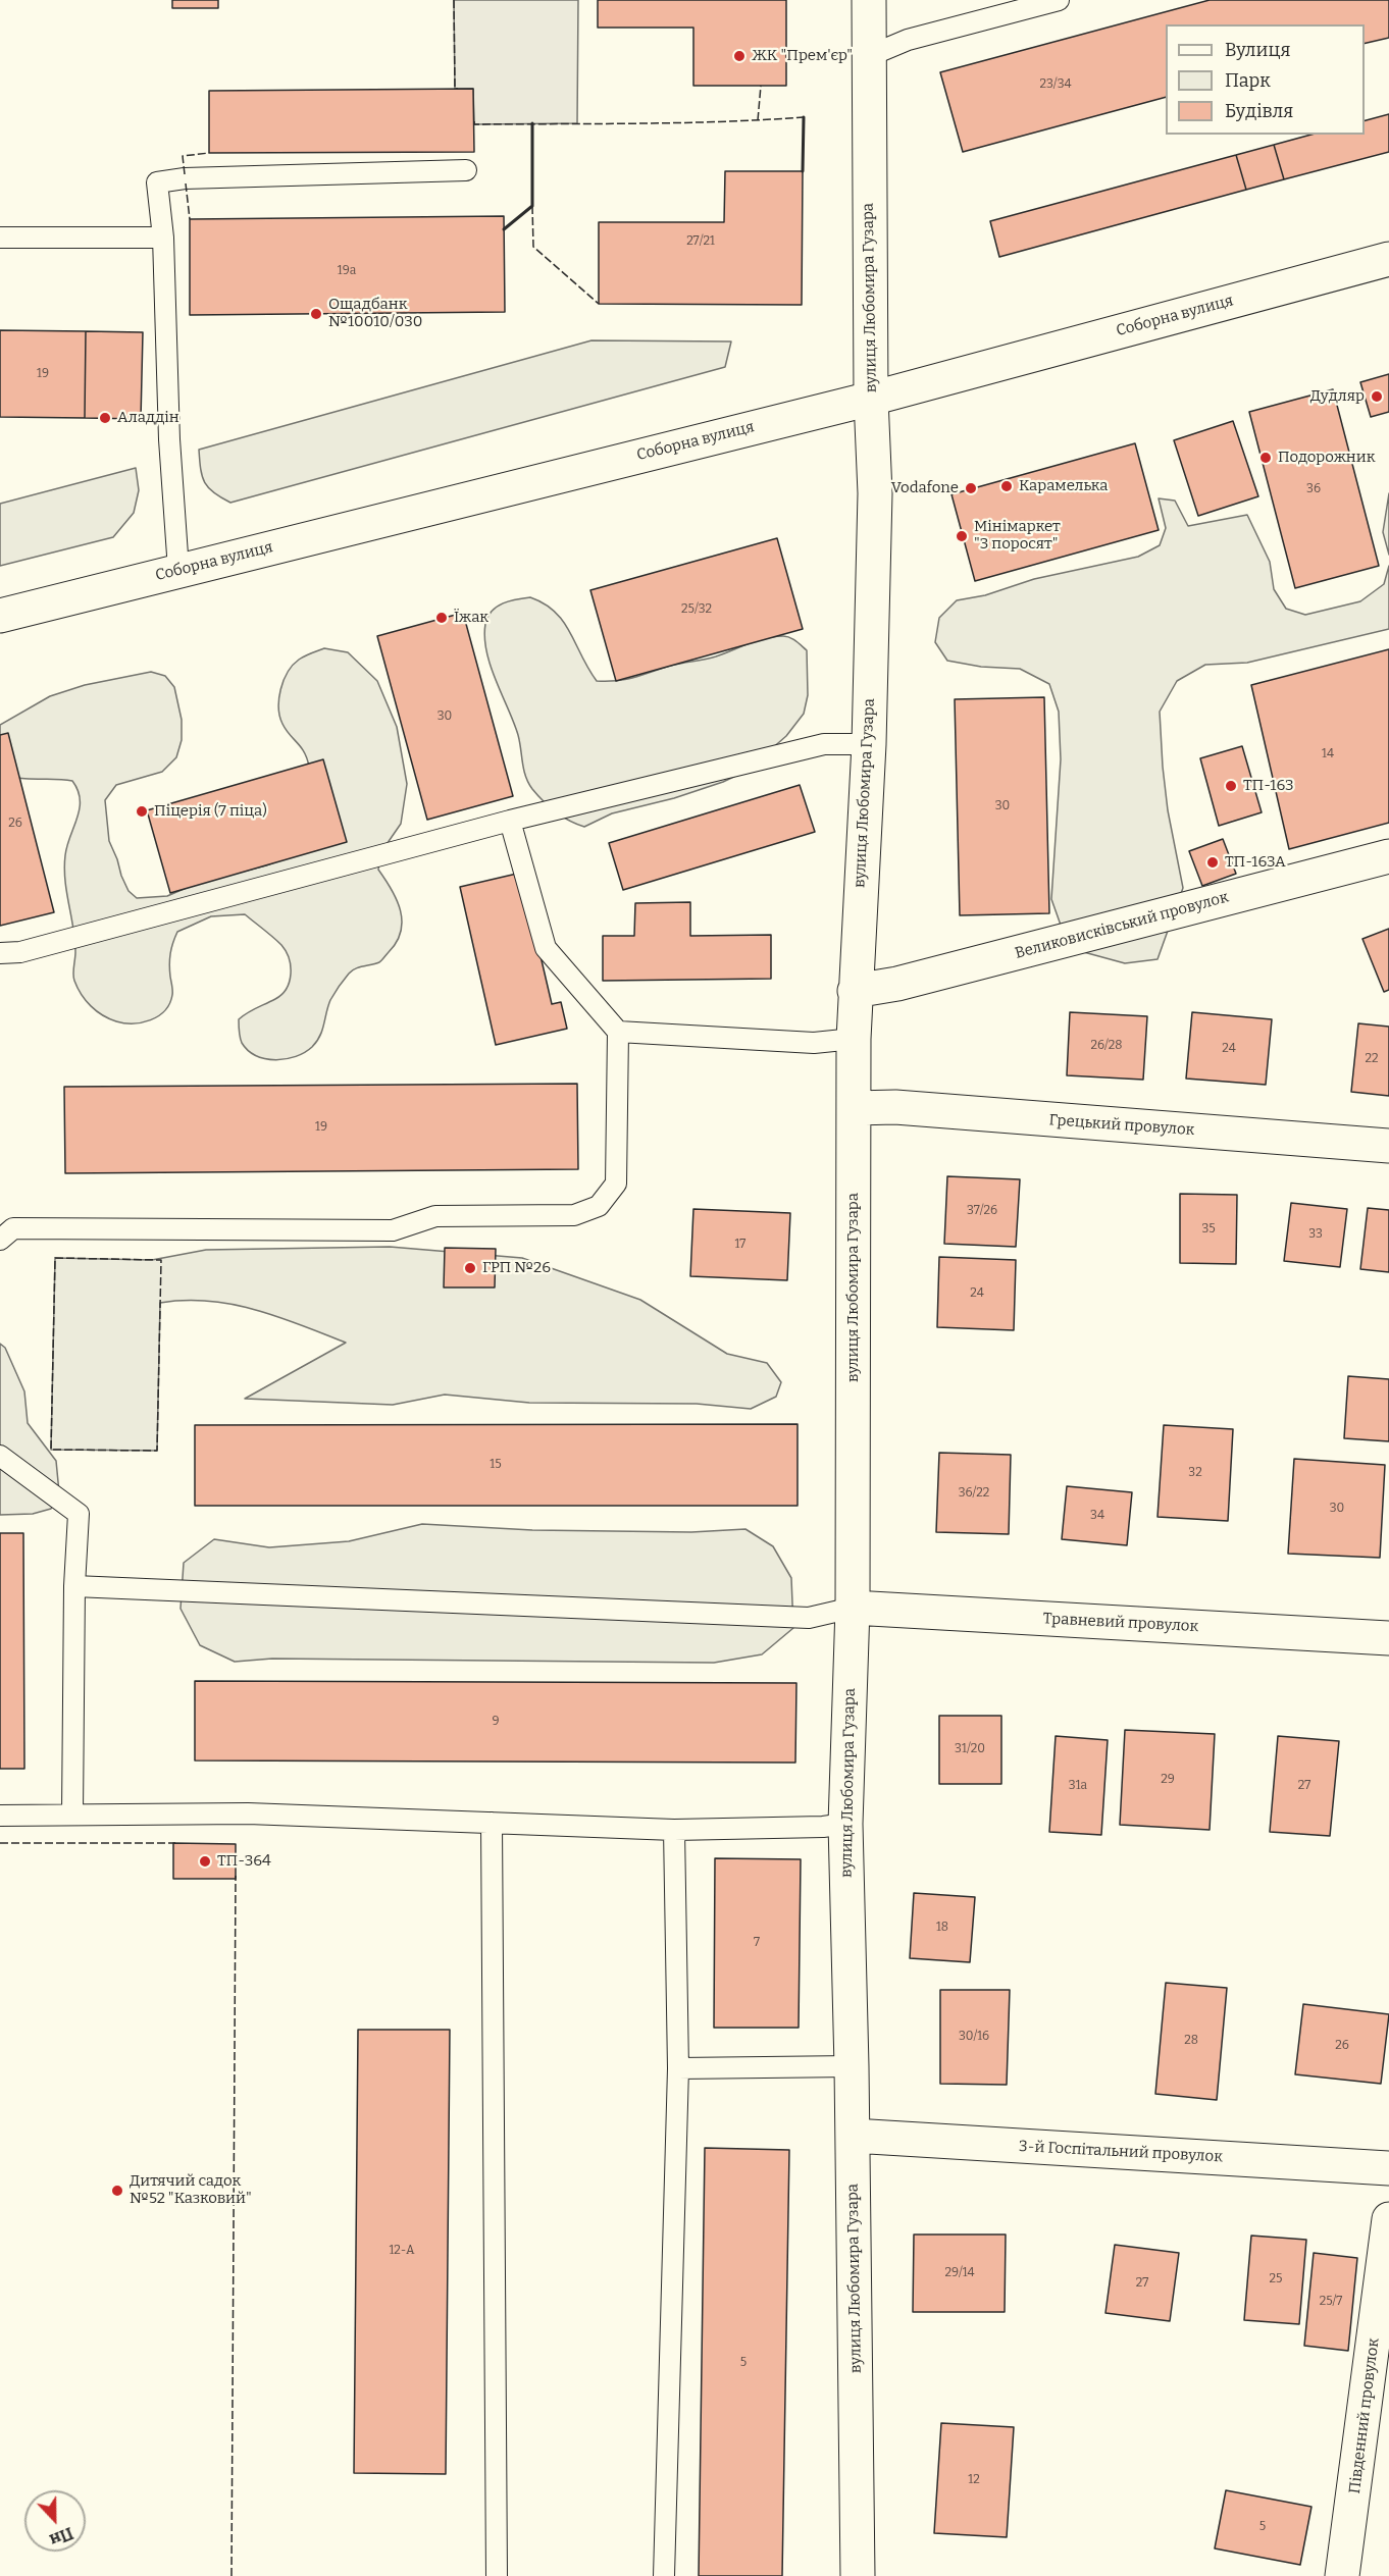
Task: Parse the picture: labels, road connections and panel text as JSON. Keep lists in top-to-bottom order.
{
  "streets": {
    "street": [
      "вулиця Любомира Гузара",
      "Соборна вулиця",
      "Великовисківський провулок",
      "Грецький провулок",
      "Травневий провулок",
      "3-й Госпітальний провулок",
      "Південний провулок"
    ]
  },
  "crossings": [
    ["вулиця Любомира Гузара", "Соборна вулиця"],
    ["вулиця Любомира Гузара", "Великовисківський провулок"],
    ["вулиця Любомира Гузара", "Грецький провулок"],
    ["вулиця Любомира Гузара", "Травневий провулок"],
    ["вулиця Любомира Гузара", "3-й Госпітальний провулок"]
  ],
  "places": [
    "ЖК \"Прем'єр\"",
    "Ощадбанк №10010/030",
    "Дудляр",
    "Аладдін",
    "Подорожник",
    "Карамелька",
    "Vodafone",
    "Мінімаркет \"3 поросят\"",
    "Їжак",
    "ТП-163",
    "Піцерія (7 піца)",
    "ТП-163А",
    "ГРП №26",
    "ТП-364",
    "Дитячий садок №52 \"Казковий\""
  ],
  "house_numbers": [
    "23/34",
    "27/21",
    "19а",
    "19",
    "36",
    "25/32",
    "30",
    "14",
    "30",
    "26",
    "26/28",
    "24",
    "22",
    "19",
    "37/26",
    "35",
    "33",
    "17",
    "24",
    "15",
    "32",
    "36/22",
    "30",
    "34",
    "9",
    "31/20",
    "29",
    "31а",
    "27",
    "18",
    "7",
    "30/16",
    "28",
    "26",
    "12-А",
    "29/14",
    "25",
    "27",
    "25/7",
    "5",
    "12",
    "5"
  ],
  "legend": ["Вулиця", "Парк", "Будівля"],
  "north": "bottom"
}
